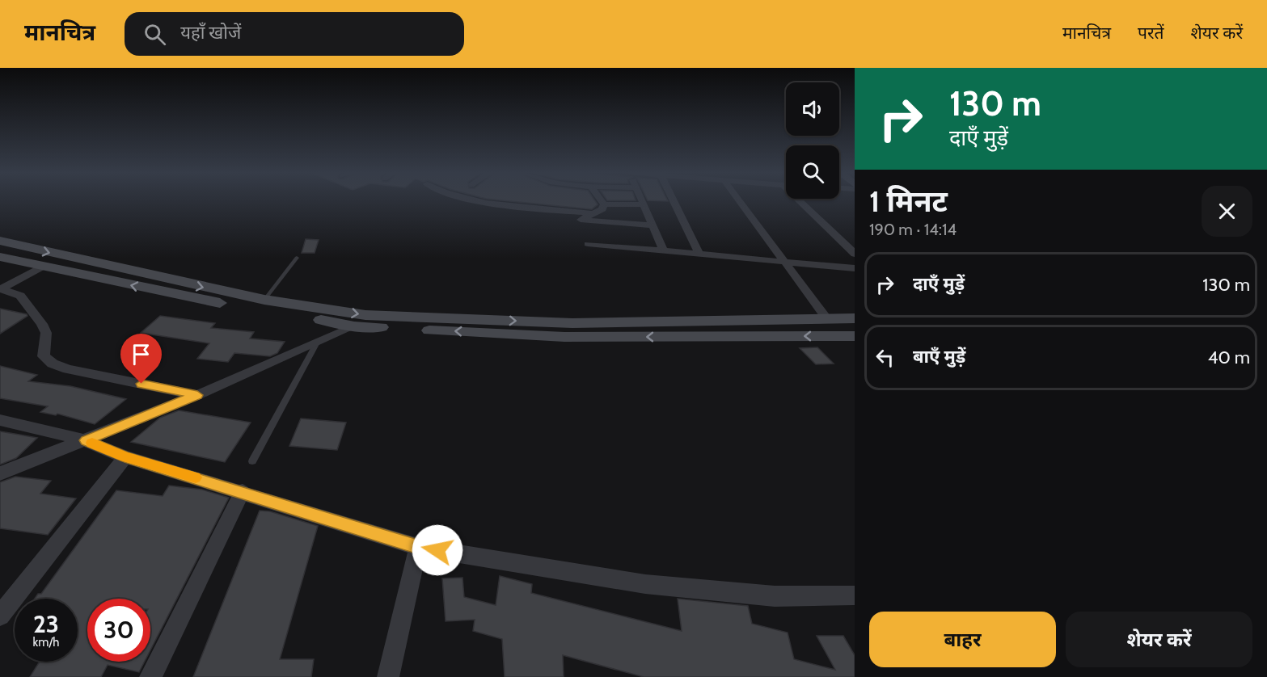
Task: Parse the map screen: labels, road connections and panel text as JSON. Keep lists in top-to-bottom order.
{
  "page": {
    "header": "मानचित्र",
    "search": "यहाँ खोजें",
    "nav": ["मानचित्र", "परतें", "शेयर करें"],
    "turn": ["130 m", "दाएँ मुड़ें"],
    "heading": ["1 मिनट", "190 m · 14:14"],
    "list": [
      {
        "name": "दाएँ मुड़ें",
        "value": "130 m"
      },
      {
        "name": "बाएँ मुड़ें",
        "value": "40 m"
      }
    ],
    "speed": "23 km/h",
    "limit": "30",
    "buttons": ["बाहर", "शेयर करें"]
  }
}
